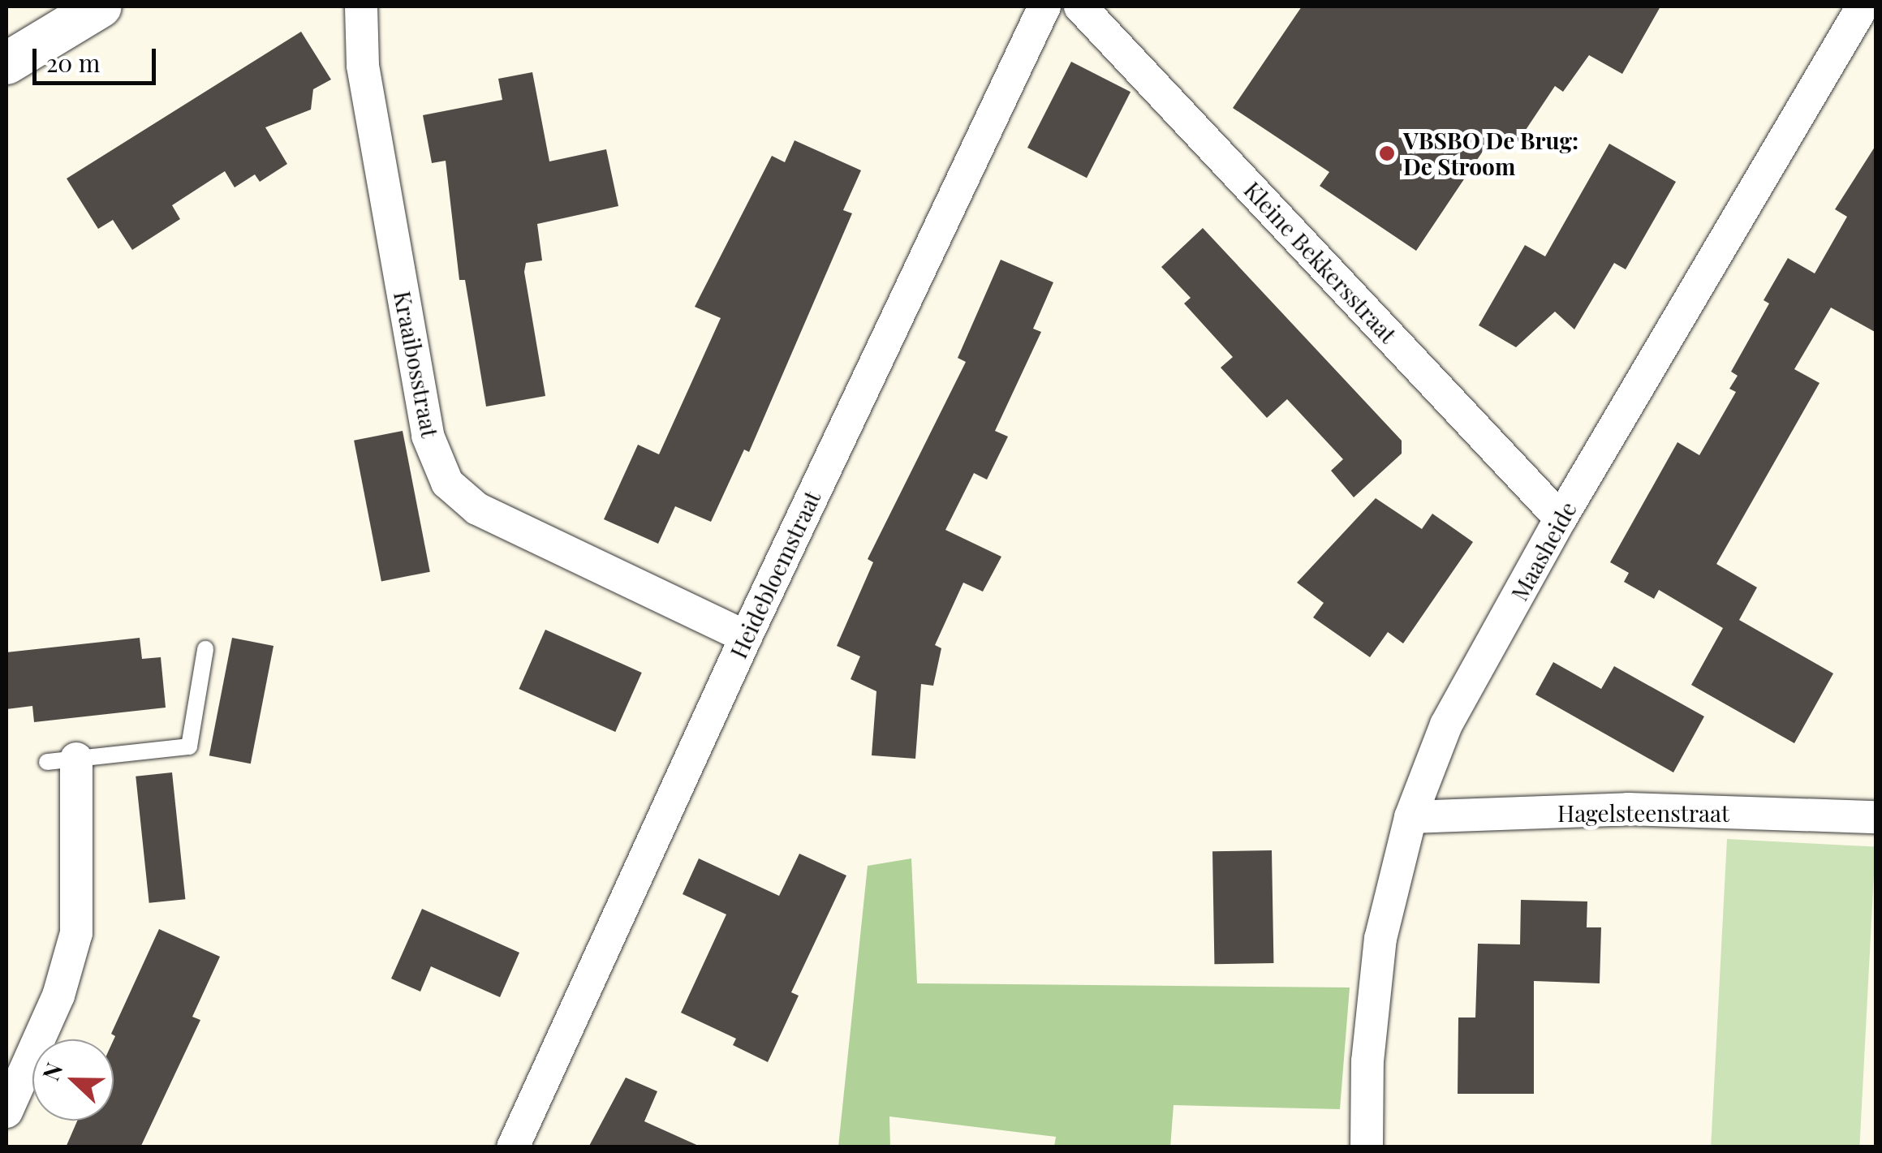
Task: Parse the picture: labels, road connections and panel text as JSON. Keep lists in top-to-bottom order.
{
  "streets": {
    "street": [
      "Kleine Bekkersstraat",
      "Kraaibosstraat",
      "Maasheide",
      "Heidebloemstraat",
      "Hagelsteenstraat"
    ]
  },
  "crossings": [
    ["Kleine Bekkersstraat", "Maasheide"],
    ["Kraaibosstraat", "Heidebloemstraat"],
    ["Maasheide", "Hagelsteenstraat"]
  ],
  "places": ["VBSBO De Brug: De Stroom"],
  "scale_bar": "20 m",
  "north": "left"
}
